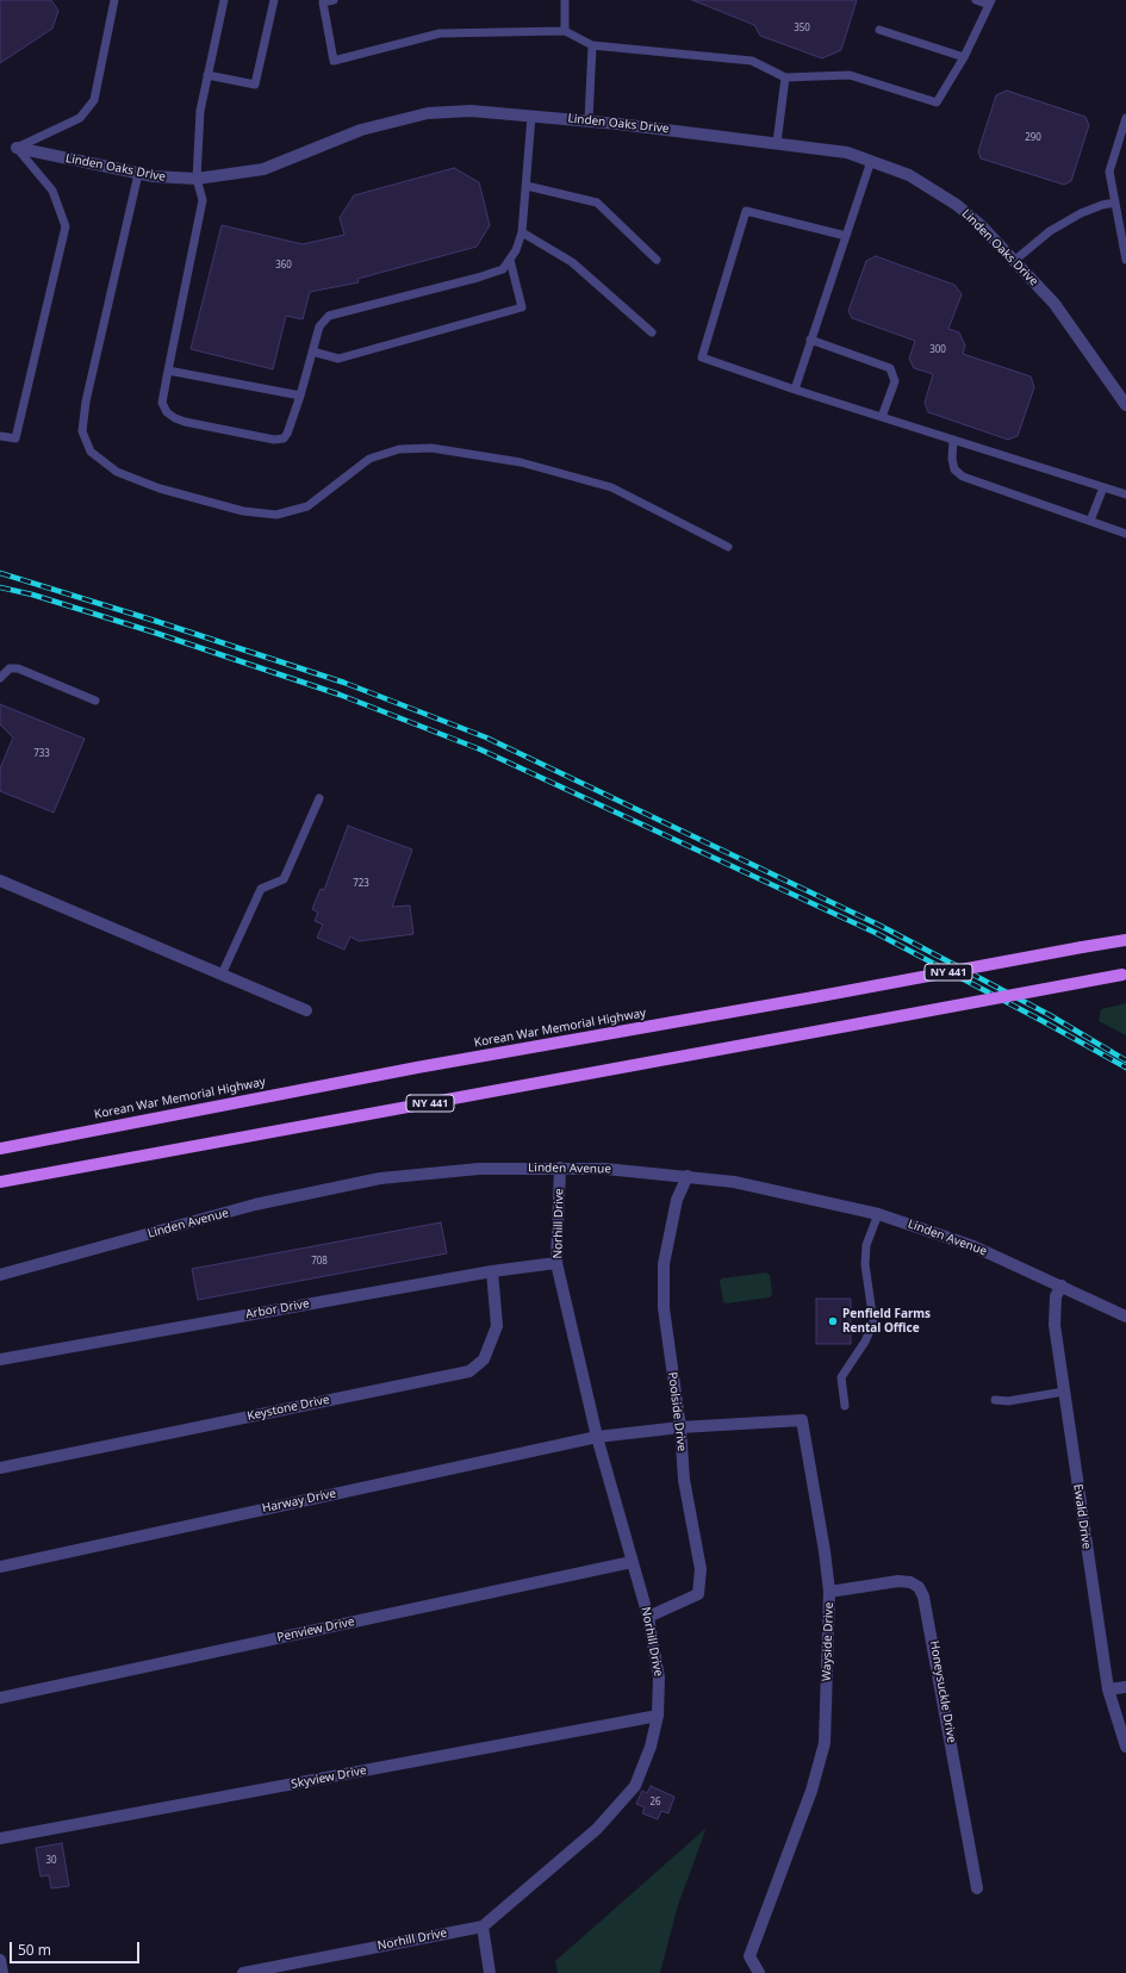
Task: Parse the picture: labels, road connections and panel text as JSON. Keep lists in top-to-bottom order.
{
  "streets": {
    "main road": ["NY 441", "Korean War Memorial Highway"],
    "street": [
      "Linden Oaks Drive",
      "Linden Avenue",
      "Norhill Drive",
      "Arbor Drive",
      "Keystone Drive",
      "Poolside Drive",
      "Harway Drive",
      "Ewald Drive",
      "Penview Drive",
      "Wayside Drive",
      "Honeysuckle Drive",
      "Skyview Drive"
    ]
  },
  "crossings": [
    ["Linden Avenue", "Norhill Drive"],
    ["Linden Avenue", "Poolside Drive"],
    ["Linden Avenue", "Ewald Drive"],
    ["Norhill Drive", "Arbor Drive"],
    ["Norhill Drive", "Poolside Drive"],
    ["Norhill Drive", "Harway Drive"],
    ["Norhill Drive", "Penview Drive"],
    ["Norhill Drive", "Skyview Drive"],
    ["Arbor Drive", "Keystone Drive"],
    ["Poolside Drive", "Harway Drive"],
    ["Poolside Drive", "Wayside Drive"],
    ["Harway Drive", "Wayside Drive"],
    ["Wayside Drive", "Honeysuckle Drive"]
  ],
  "places": ["Penfield Farms Rental Office"],
  "house_numbers": [
    "350",
    "290",
    "360",
    "300",
    "733",
    "723",
    "708",
    "26",
    "30"
  ],
  "scale_bar": "50 m"
}
